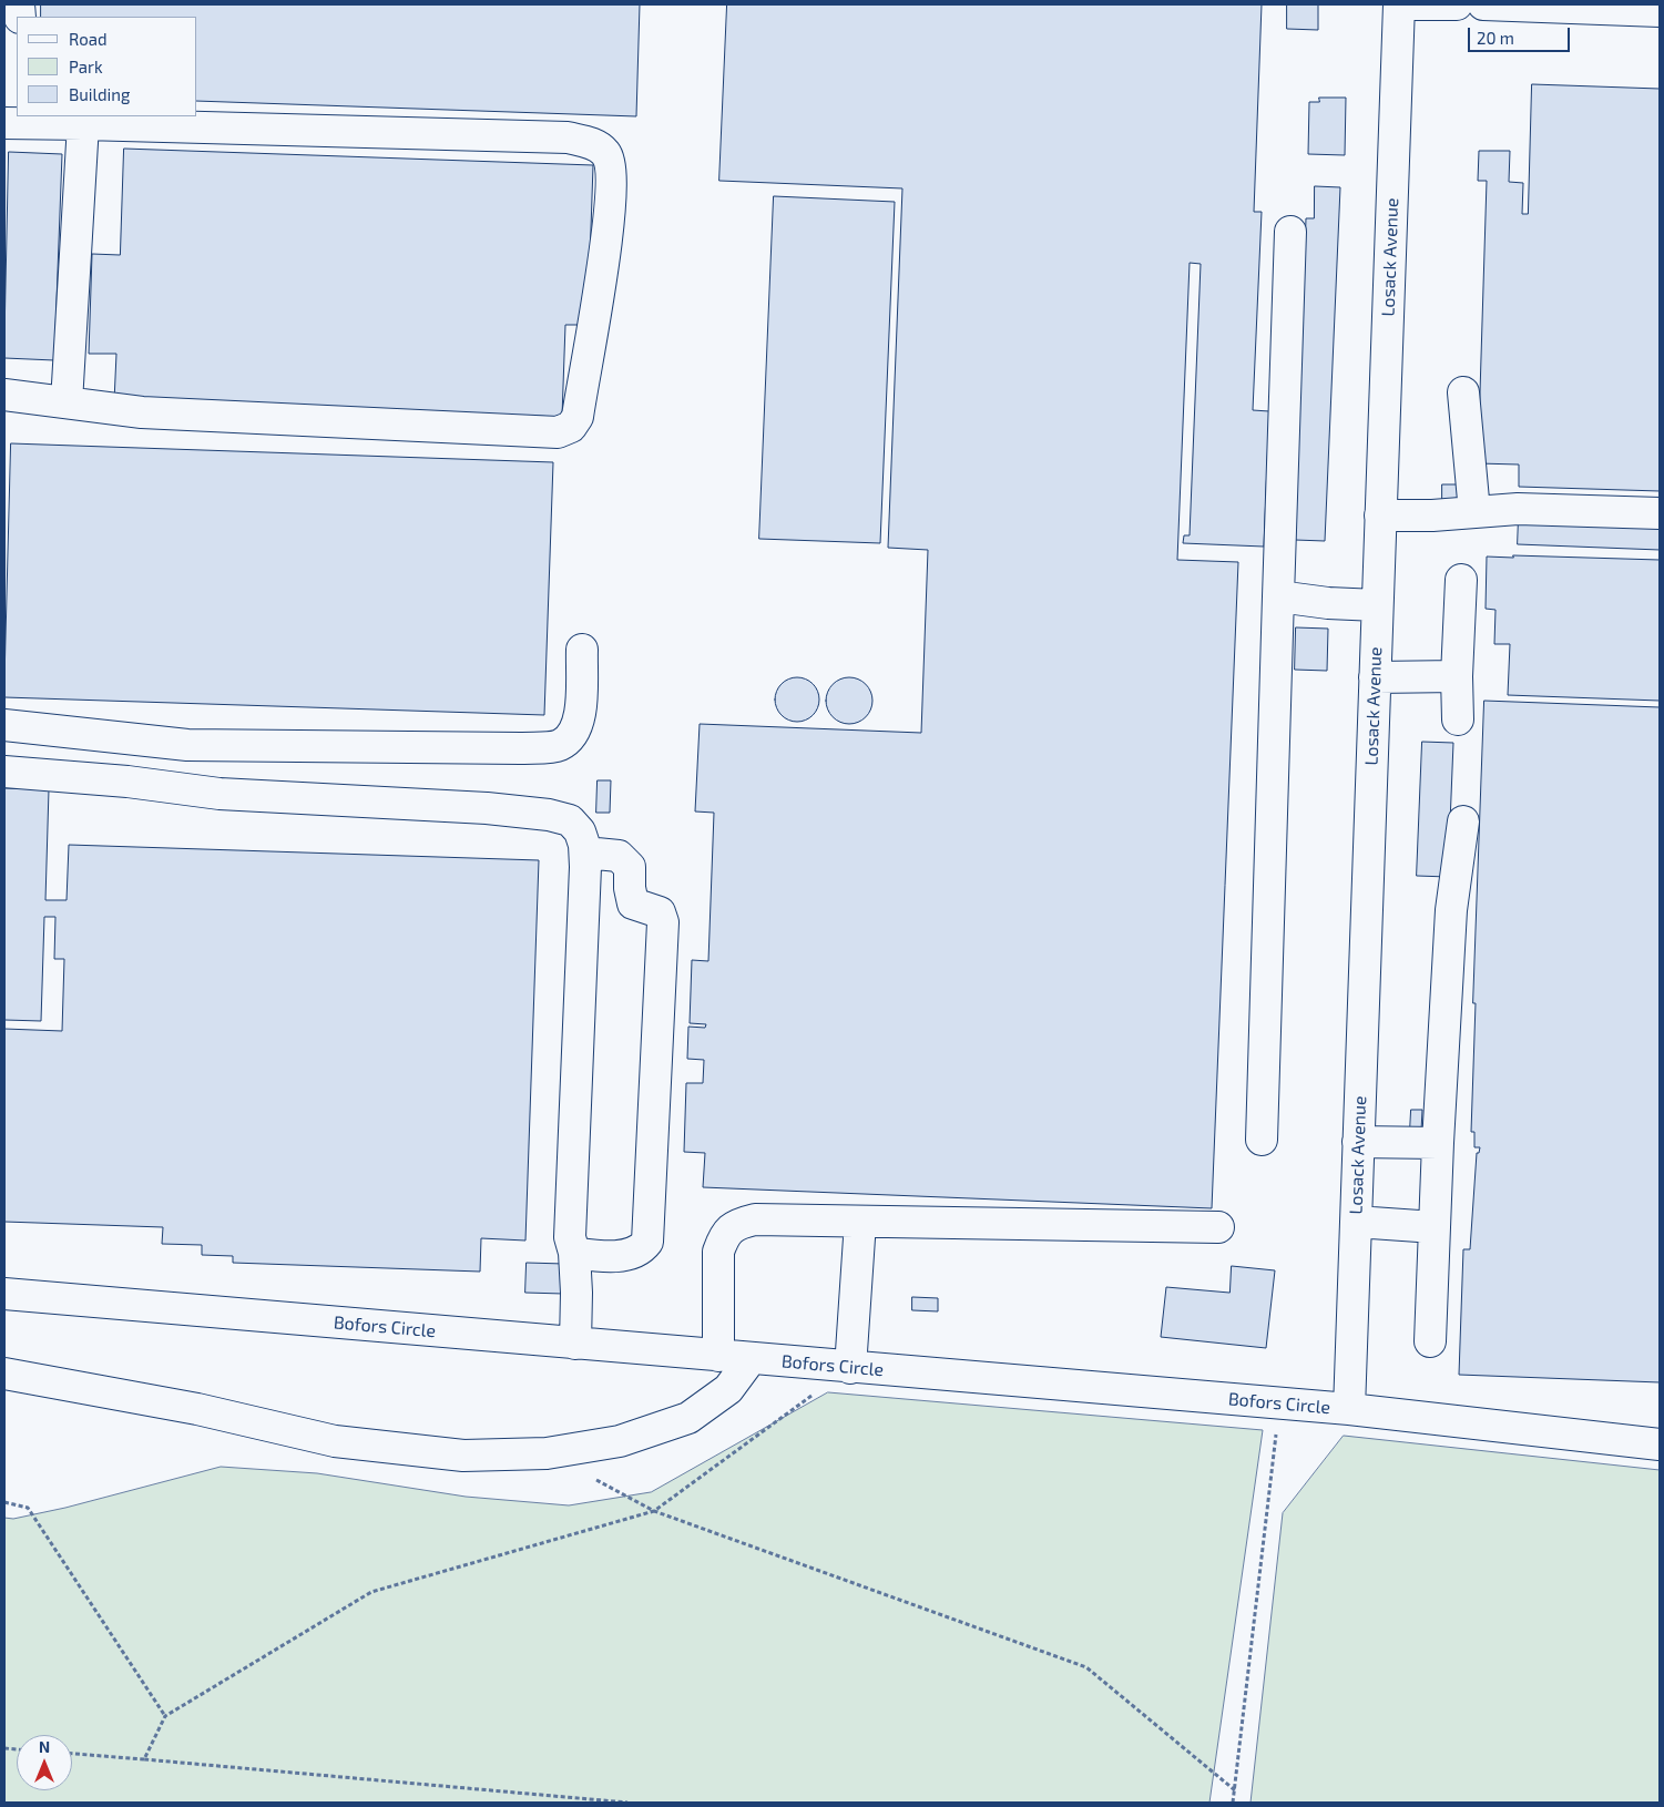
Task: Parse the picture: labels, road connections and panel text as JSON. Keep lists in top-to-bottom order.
{
  "streets": {
    "street": ["Losack Avenue", "Bofors Circle"]
  },
  "crossings": [
    ["Losack Avenue", "Bofors Circle"]
  ],
  "legend": ["Road", "Park", "Building"],
  "scale_bar": "20 m",
  "north": "top"
}
